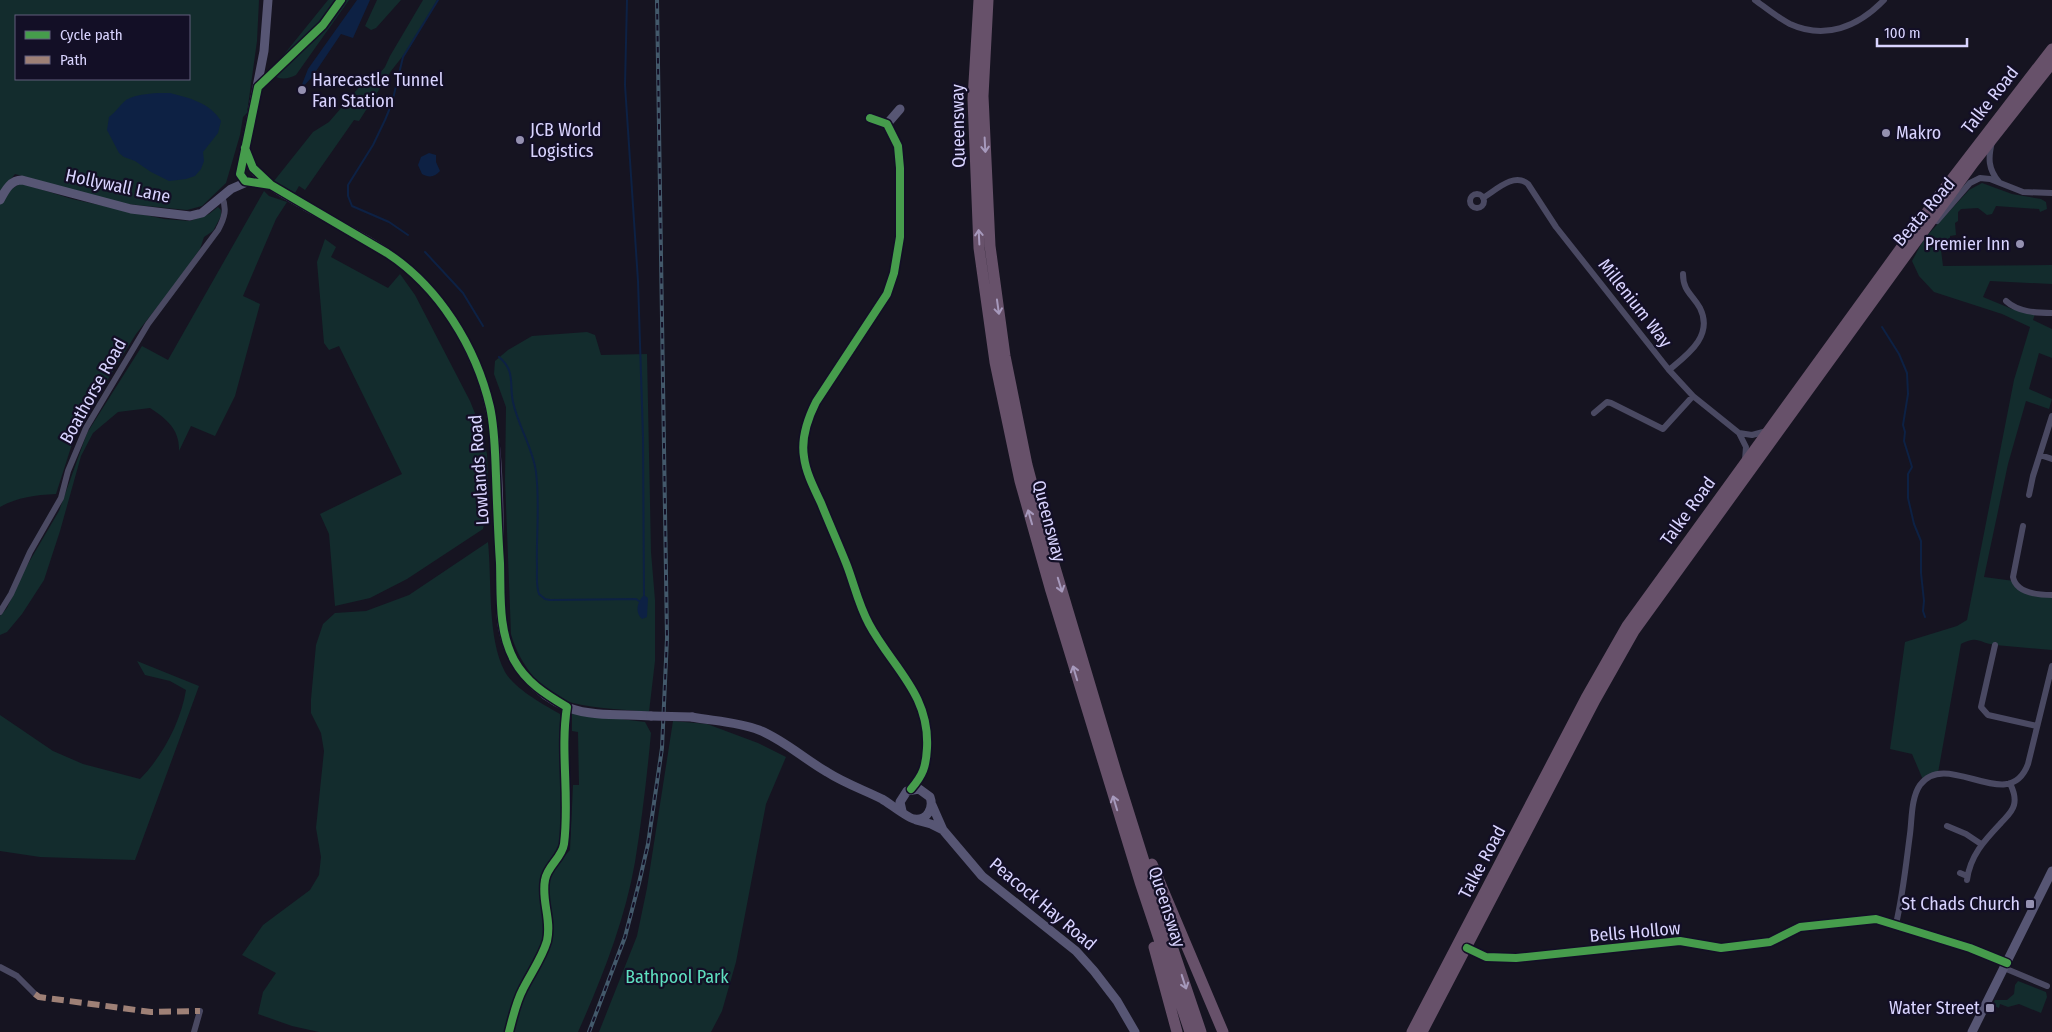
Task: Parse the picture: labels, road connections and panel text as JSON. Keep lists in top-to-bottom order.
{
  "streets": {
    "highway": ["Talke Road", "Queensway"],
    "street": [
      "Hollywall Lane",
      "Beata Road",
      "Millenium Way",
      "Boathorse Road",
      "Lowlands Road",
      "Peacock Hay Road",
      "Bells Hollow"
    ]
  },
  "crossings": [
    ["Talke Road", "Beata Road"],
    ["Talke Road", "Bells Hollow"],
    ["Hollywall Lane", "Boathorse Road"],
    ["Hollywall Lane", "Lowlands Road"],
    ["Lowlands Road", "Peacock Hay Road"]
  ],
  "parks": ["Bathpool Park"],
  "places": {
    "other": [
      "Harecastle Tunnel Fan Station",
      "Makro",
      "JCB World Logistics",
      "Premier Inn"
    ],
    "transit": ["St Chads Church", "Water Street"]
  },
  "legend": ["Cycle path", "Path"],
  "scale_bar": "100 m"
}
